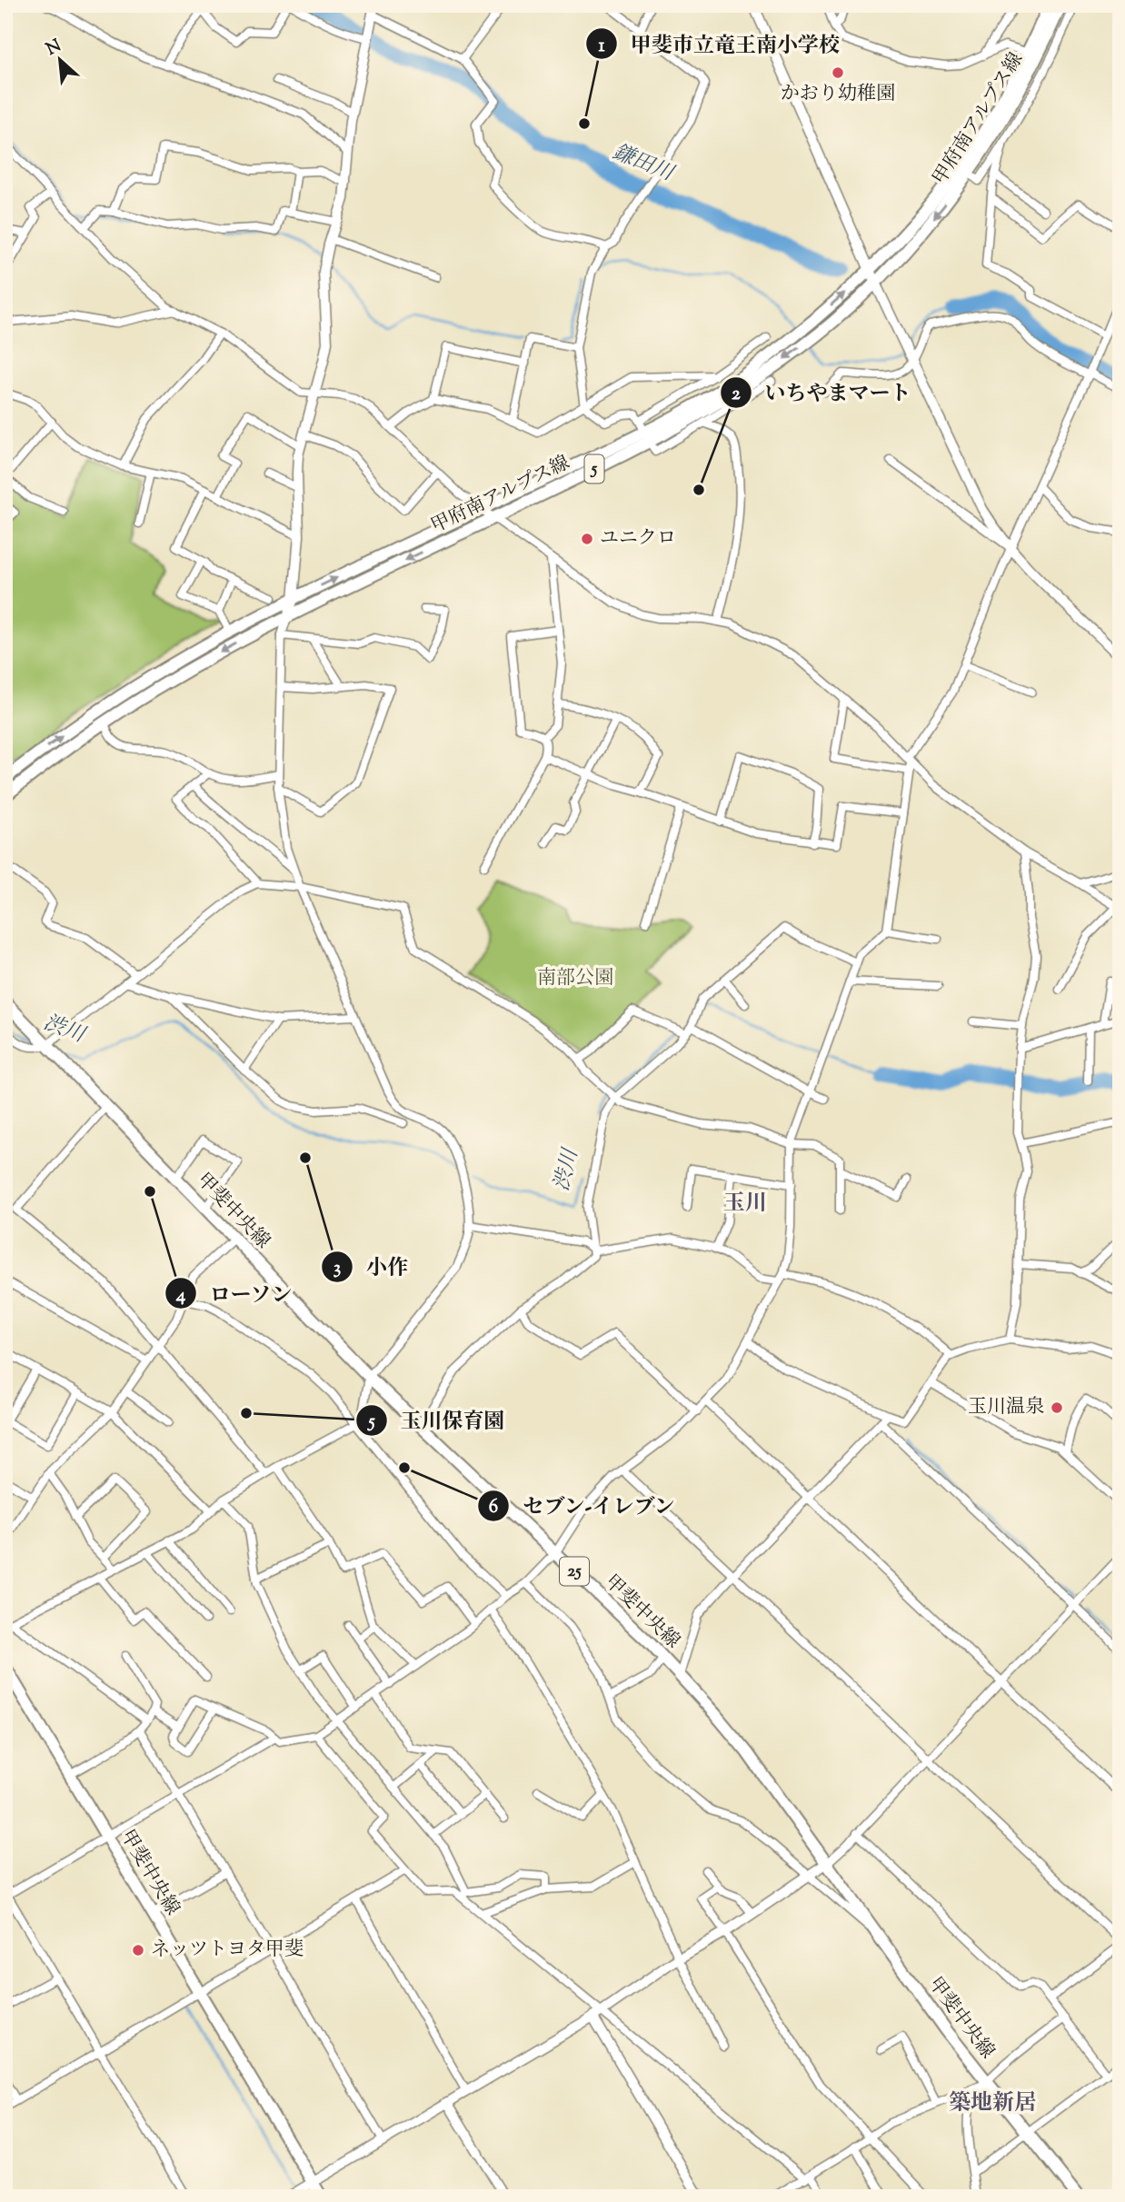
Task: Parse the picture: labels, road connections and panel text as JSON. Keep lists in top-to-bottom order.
{
  "streets": {
    "main road": [
      "甲府南アルプス線",
      "5",
      "甲斐中央線",
      "25"
    ]
  },
  "districts": ["玉川", "築地新居"],
  "water": ["鎌田川", "渋川"],
  "parks": ["南部公園"],
  "places": [
    "かおり幼稚園",
    "甲斐市立竜王南小学校",
    "いちやまマート",
    "ユニクロ",
    "小作",
    "ローソン",
    "玉川温泉",
    "玉川保育園",
    "セブン-イレブン",
    "ネッツトヨタ甲斐"
  ],
  "north": "top left"
}
